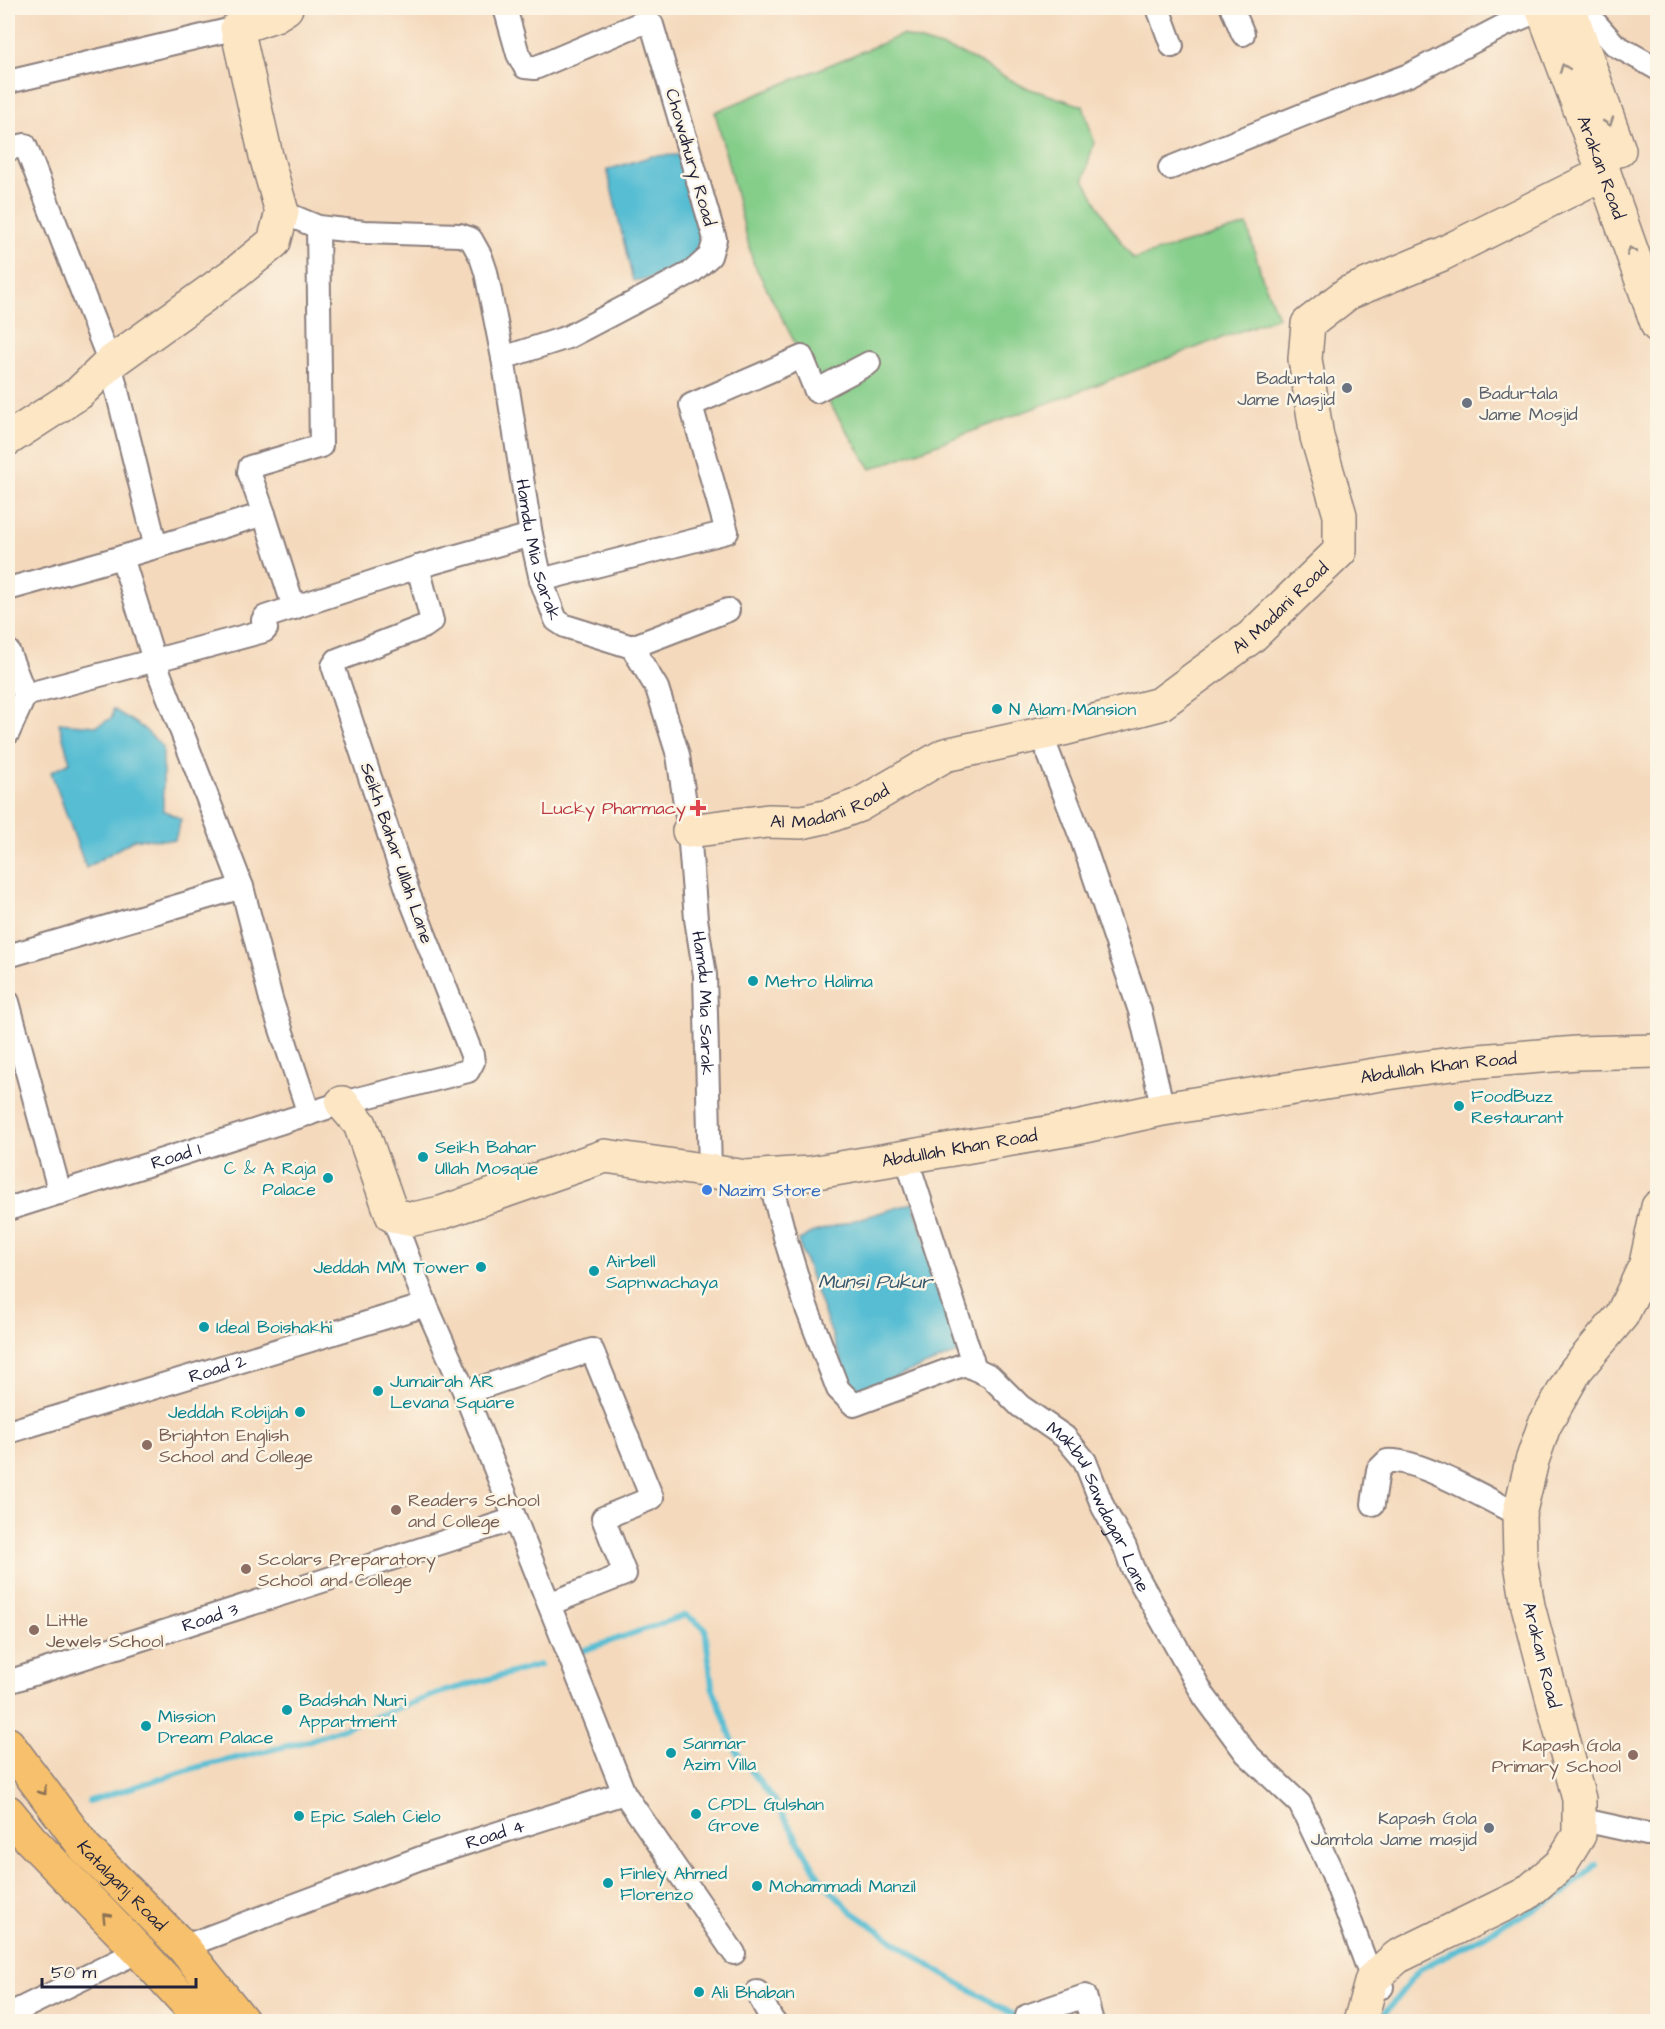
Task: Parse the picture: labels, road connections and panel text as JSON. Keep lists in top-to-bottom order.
{
  "streets": {
    "main road": ["Katalganj Road"],
    "street": [
      "Chowdhury Road",
      "Arakan Road",
      "Hamdu Mia Sarak",
      "Al Madani Road",
      "Seikh Bahar Ullah Lane",
      "Abdullah Khan Road",
      "Road 1",
      "Road 2",
      "Makbul Sawdagar Lane",
      "Road 3",
      "Road 4"
    ]
  },
  "crossings": [
    ["Chowdhury Road", "Hamdu Mia Sarak"],
    ["Arakan Road", "Al Madani Road"],
    ["Arakan Road", "Makbul Sawdagar Lane"],
    ["Hamdu Mia Sarak", "Al Madani Road"],
    ["Hamdu Mia Sarak", "Abdullah Khan Road"],
    ["Seikh Bahar Ullah Lane", "Road 1"],
    ["Road 4", "Katalganj Road"]
  ],
  "water": ["Munsi Pukur"],
  "places": {
    "other": [
      "Badurtala Jame Masjid",
      "Badurtala Jame Mosjid",
      "N Alam Mansion",
      "Metro Halima",
      "FoodBuzz Restaurant",
      "Seikh Bahar Ullah Mosque",
      "C & A Raja Palace",
      "Nazim Store",
      "Jeddah MM Tower",
      "Airbell Sapnwachaya",
      "Ideal Boishakhi",
      "Jumairah AR Levana Square",
      "Jeddah Robijah",
      "Brighton English School and College",
      "Readers School and College",
      "Scolars Preparatory School and College",
      "Little Jewels School",
      "Badshah Nuri Appartment",
      "Mission Dream Palace",
      "Sanmar Azim Villa",
      "Kapash Gola Primary School",
      "CPDL Gulshan Grove",
      "Epic Saleh Cielo",
      "Kapash Gola Jamtola Jame masjid",
      "Finley Ahmed Florenzo",
      "Mohammadi Manzil",
      "Ali Bhaban"
    ],
    "health": ["Lucky Pharmacy"]
  },
  "scale_bar": "50 m"
}
